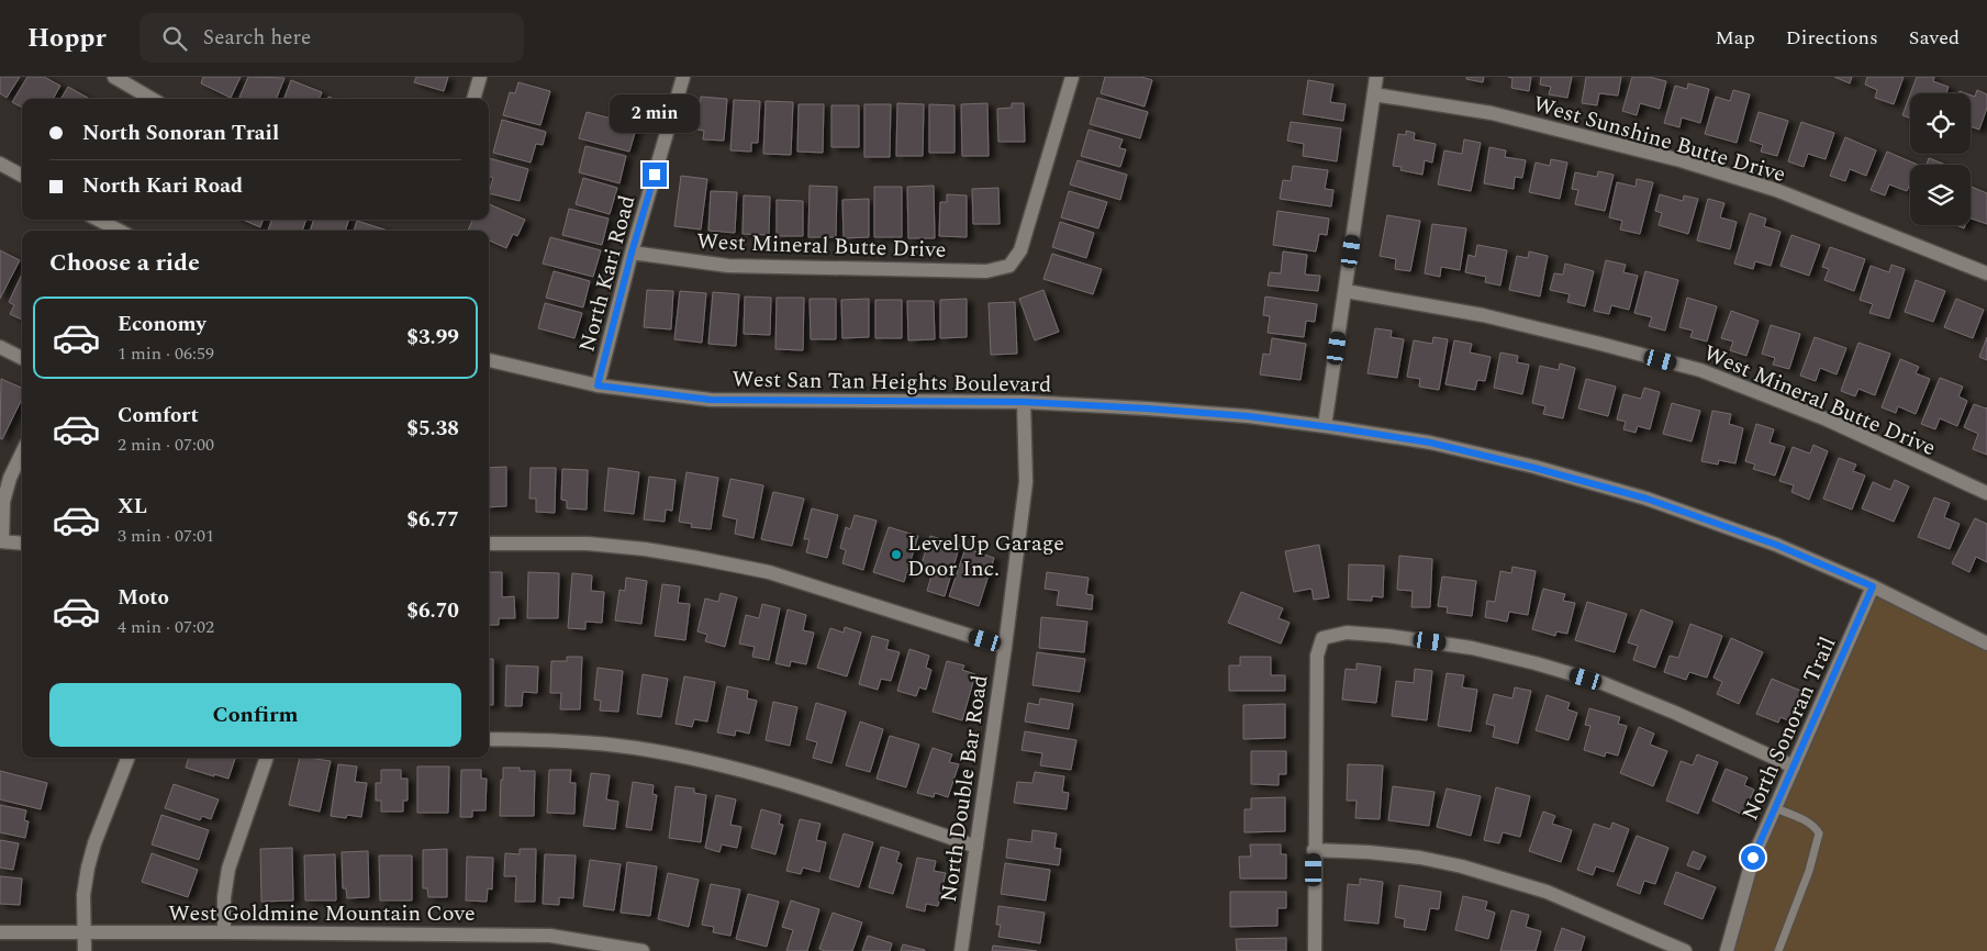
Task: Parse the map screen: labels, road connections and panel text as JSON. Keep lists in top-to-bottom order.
{
  "streets": {
    "street": [
      "West Sunshine Butte Drive",
      "West Mineral Butte Drive",
      "North Kari Road",
      "West San Tan Heights Boulevard",
      "North Sonoran Trail",
      "North Double Bar Road",
      "West Goldmine Mountain Cove"
    ]
  },
  "crossings": [
    ["West Mineral Butte Drive", "North Kari Road"],
    ["North Kari Road", "West San Tan Heights Boulevard"],
    ["West San Tan Heights Boulevard", "North Sonoran Trail"],
    ["West San Tan Heights Boulevard", "North Double Bar Road"]
  ],
  "places": ["LevelUp Garage Door Inc."],
  "page": {
    "header": "Hoppr",
    "search": "Search here",
    "nav": ["Map", "Directions", "Saved"],
    "bubble": "2 min",
    "banner": ["North Sonoran Trail", "North Kari Road"],
    "heading": "Choose a ride",
    "list": [
      {
        "name": "Economy",
        "note": "1 min · 06:59",
        "value": "$3.99"
      },
      {
        "name": "Comfort",
        "note": "2 min · 07:00",
        "value": "$5.38"
      },
      {
        "name": "XL",
        "note": "3 min · 07:01",
        "value": "$6.77"
      },
      {
        "name": "Moto",
        "note": "4 min · 07:02",
        "value": "$6.70"
      }
    ],
    "buttons": "Confirm"
  }
}
